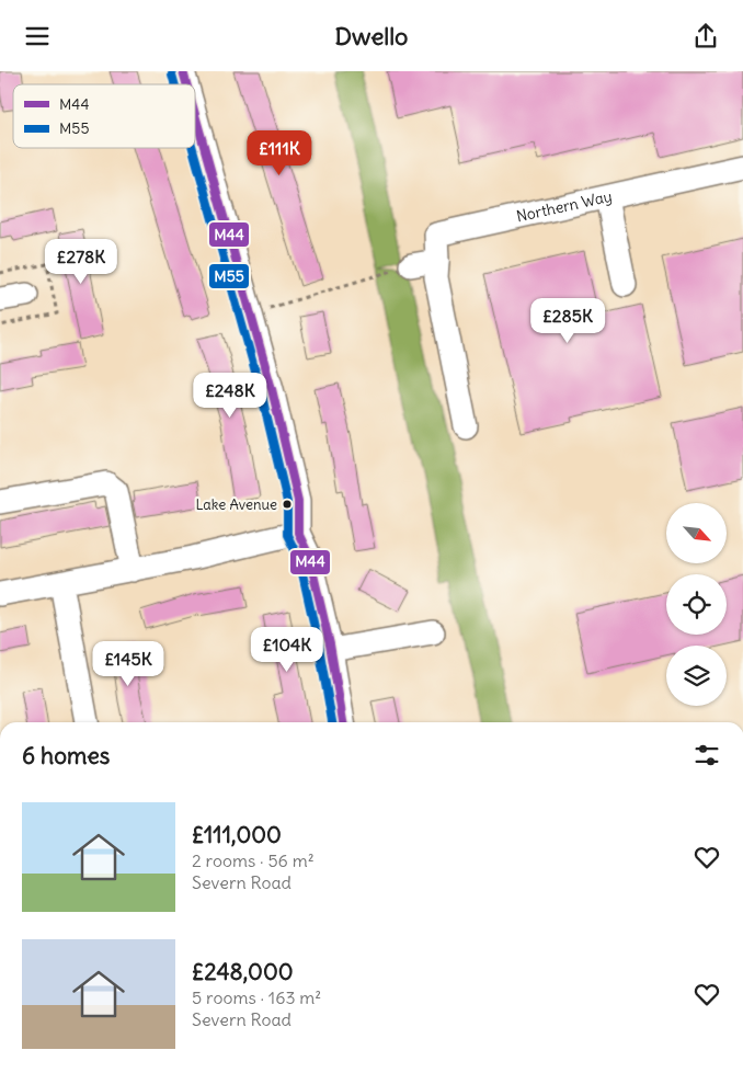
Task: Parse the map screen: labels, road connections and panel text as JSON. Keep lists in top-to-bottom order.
{
  "streets": {
    "street": ["Northern Way"]
  },
  "places": ["Lake Avenue"],
  "lines": ["transit line M44", "transit line M55"],
  "legend": ["M44", "M55"],
  "north": "bottom right",
  "page": {
    "header": "Dwello",
    "price": [
      "£111K",
      "£278K",
      "£285K",
      "£248K",
      "£104K",
      "£145K"
    ],
    "heading": "6 homes",
    "list": [
      {
        "name": "£111,000",
        "note": "2 rooms · 56 m² · Severn Road"
      },
      {
        "name": "£248,000",
        "note": "5 rooms · 163 m² · Severn Road"
      }
    ]
  }
}
